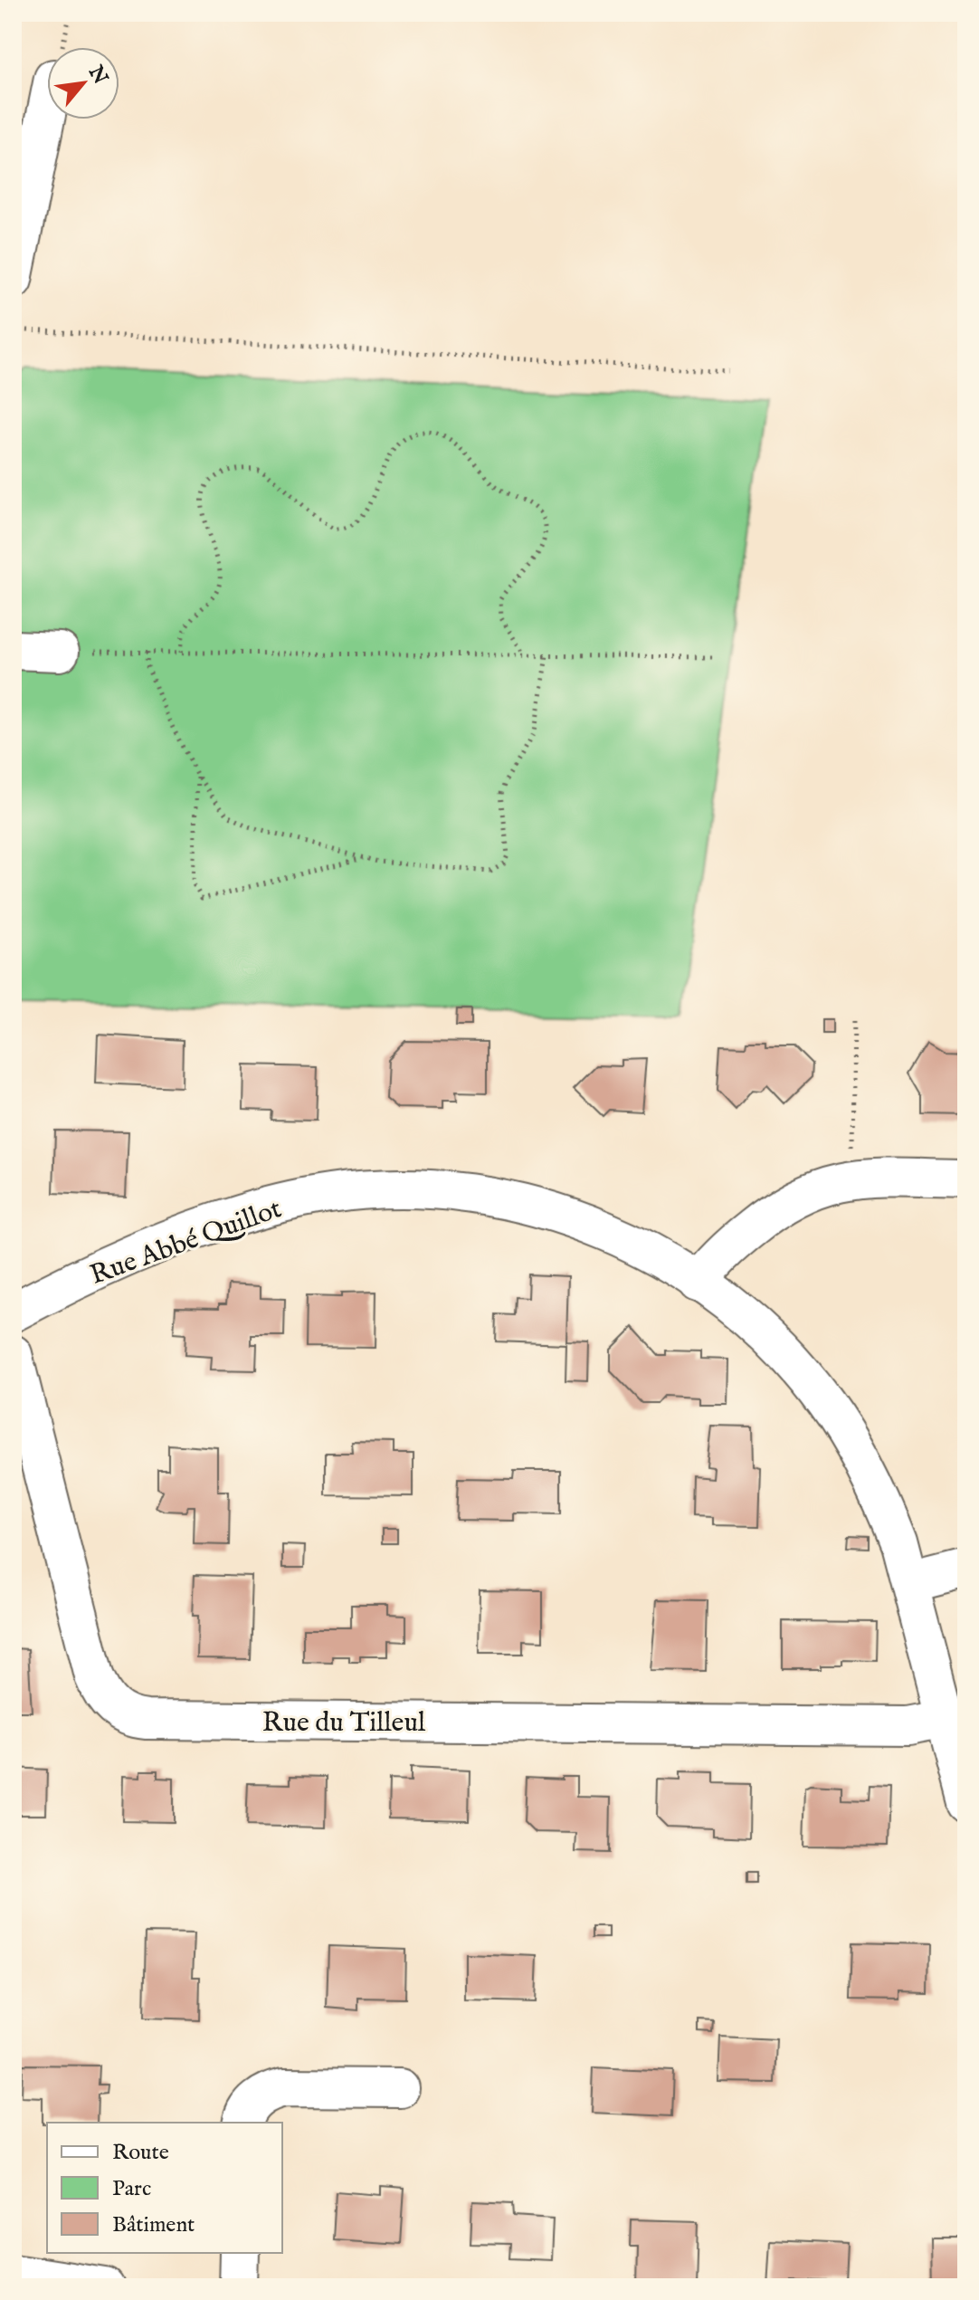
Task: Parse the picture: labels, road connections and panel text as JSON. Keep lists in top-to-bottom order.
{
  "streets": {
    "street": ["Rue Abbé Quillot", "Rue du Tilleul"]
  },
  "crossings": [
    ["Rue Abbé Quillot", "Rue du Tilleul"]
  ],
  "legend": ["Route", "Parc", "Bâtiment"],
  "north": "top right"
}
